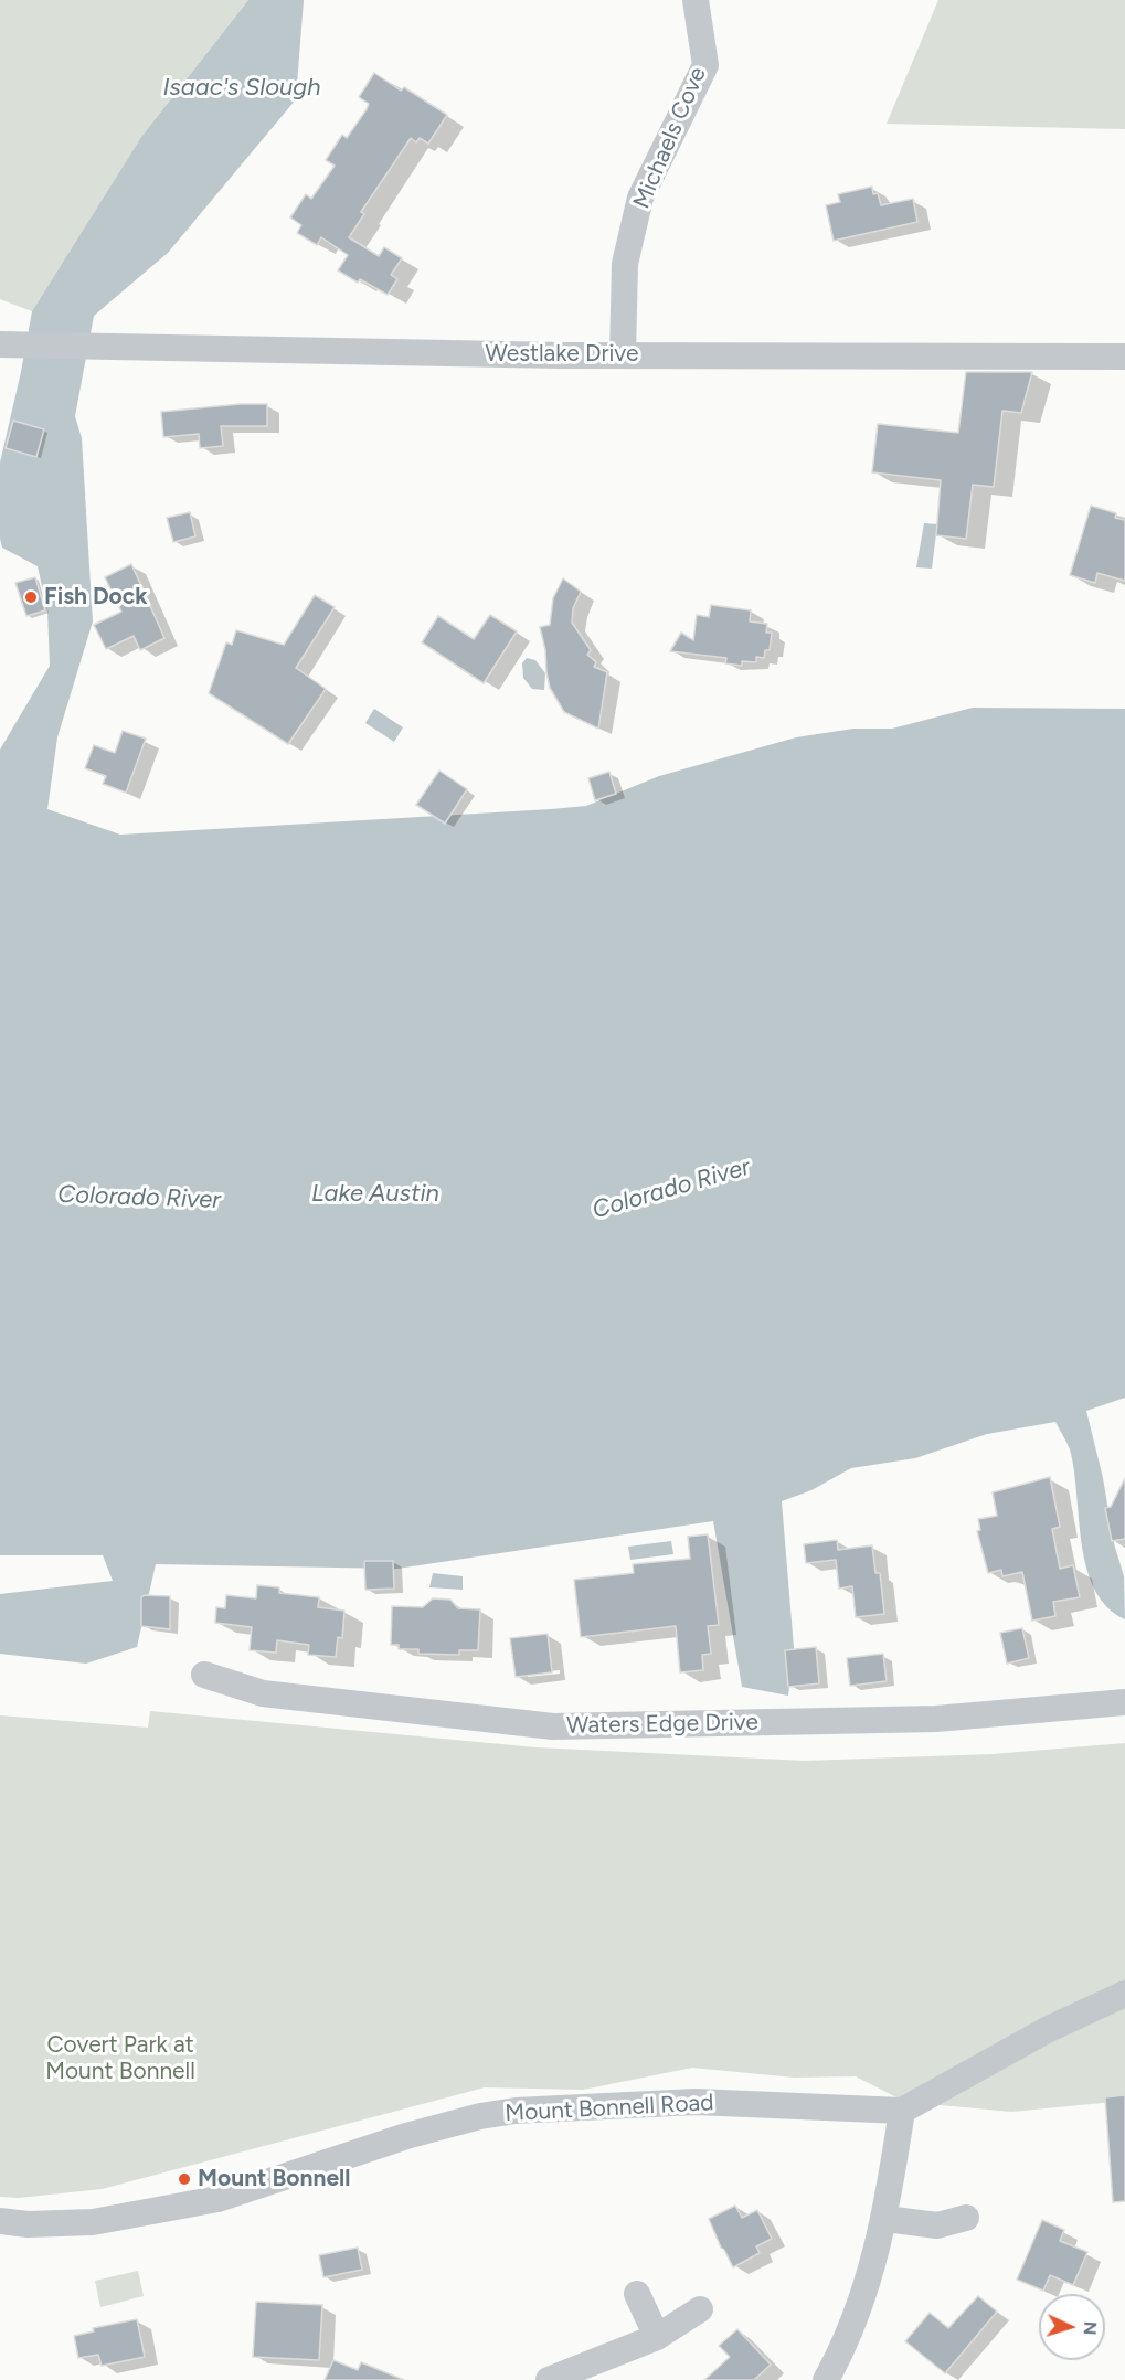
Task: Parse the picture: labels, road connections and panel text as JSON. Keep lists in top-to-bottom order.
{
  "streets": {
    "street": [
      "Michaels Cove",
      "Westlake Drive",
      "Waters Edge Drive",
      "Mount Bonnell Road"
    ]
  },
  "crossings": [
    ["Michaels Cove", "Westlake Drive"]
  ],
  "water": ["Isaac's Slough", "Colorado River", "Lake Austin"],
  "parks": ["Covert Park at Mount Bonnell"],
  "places": ["Fish Dock", "Mount Bonnell"],
  "north": "right"
}
